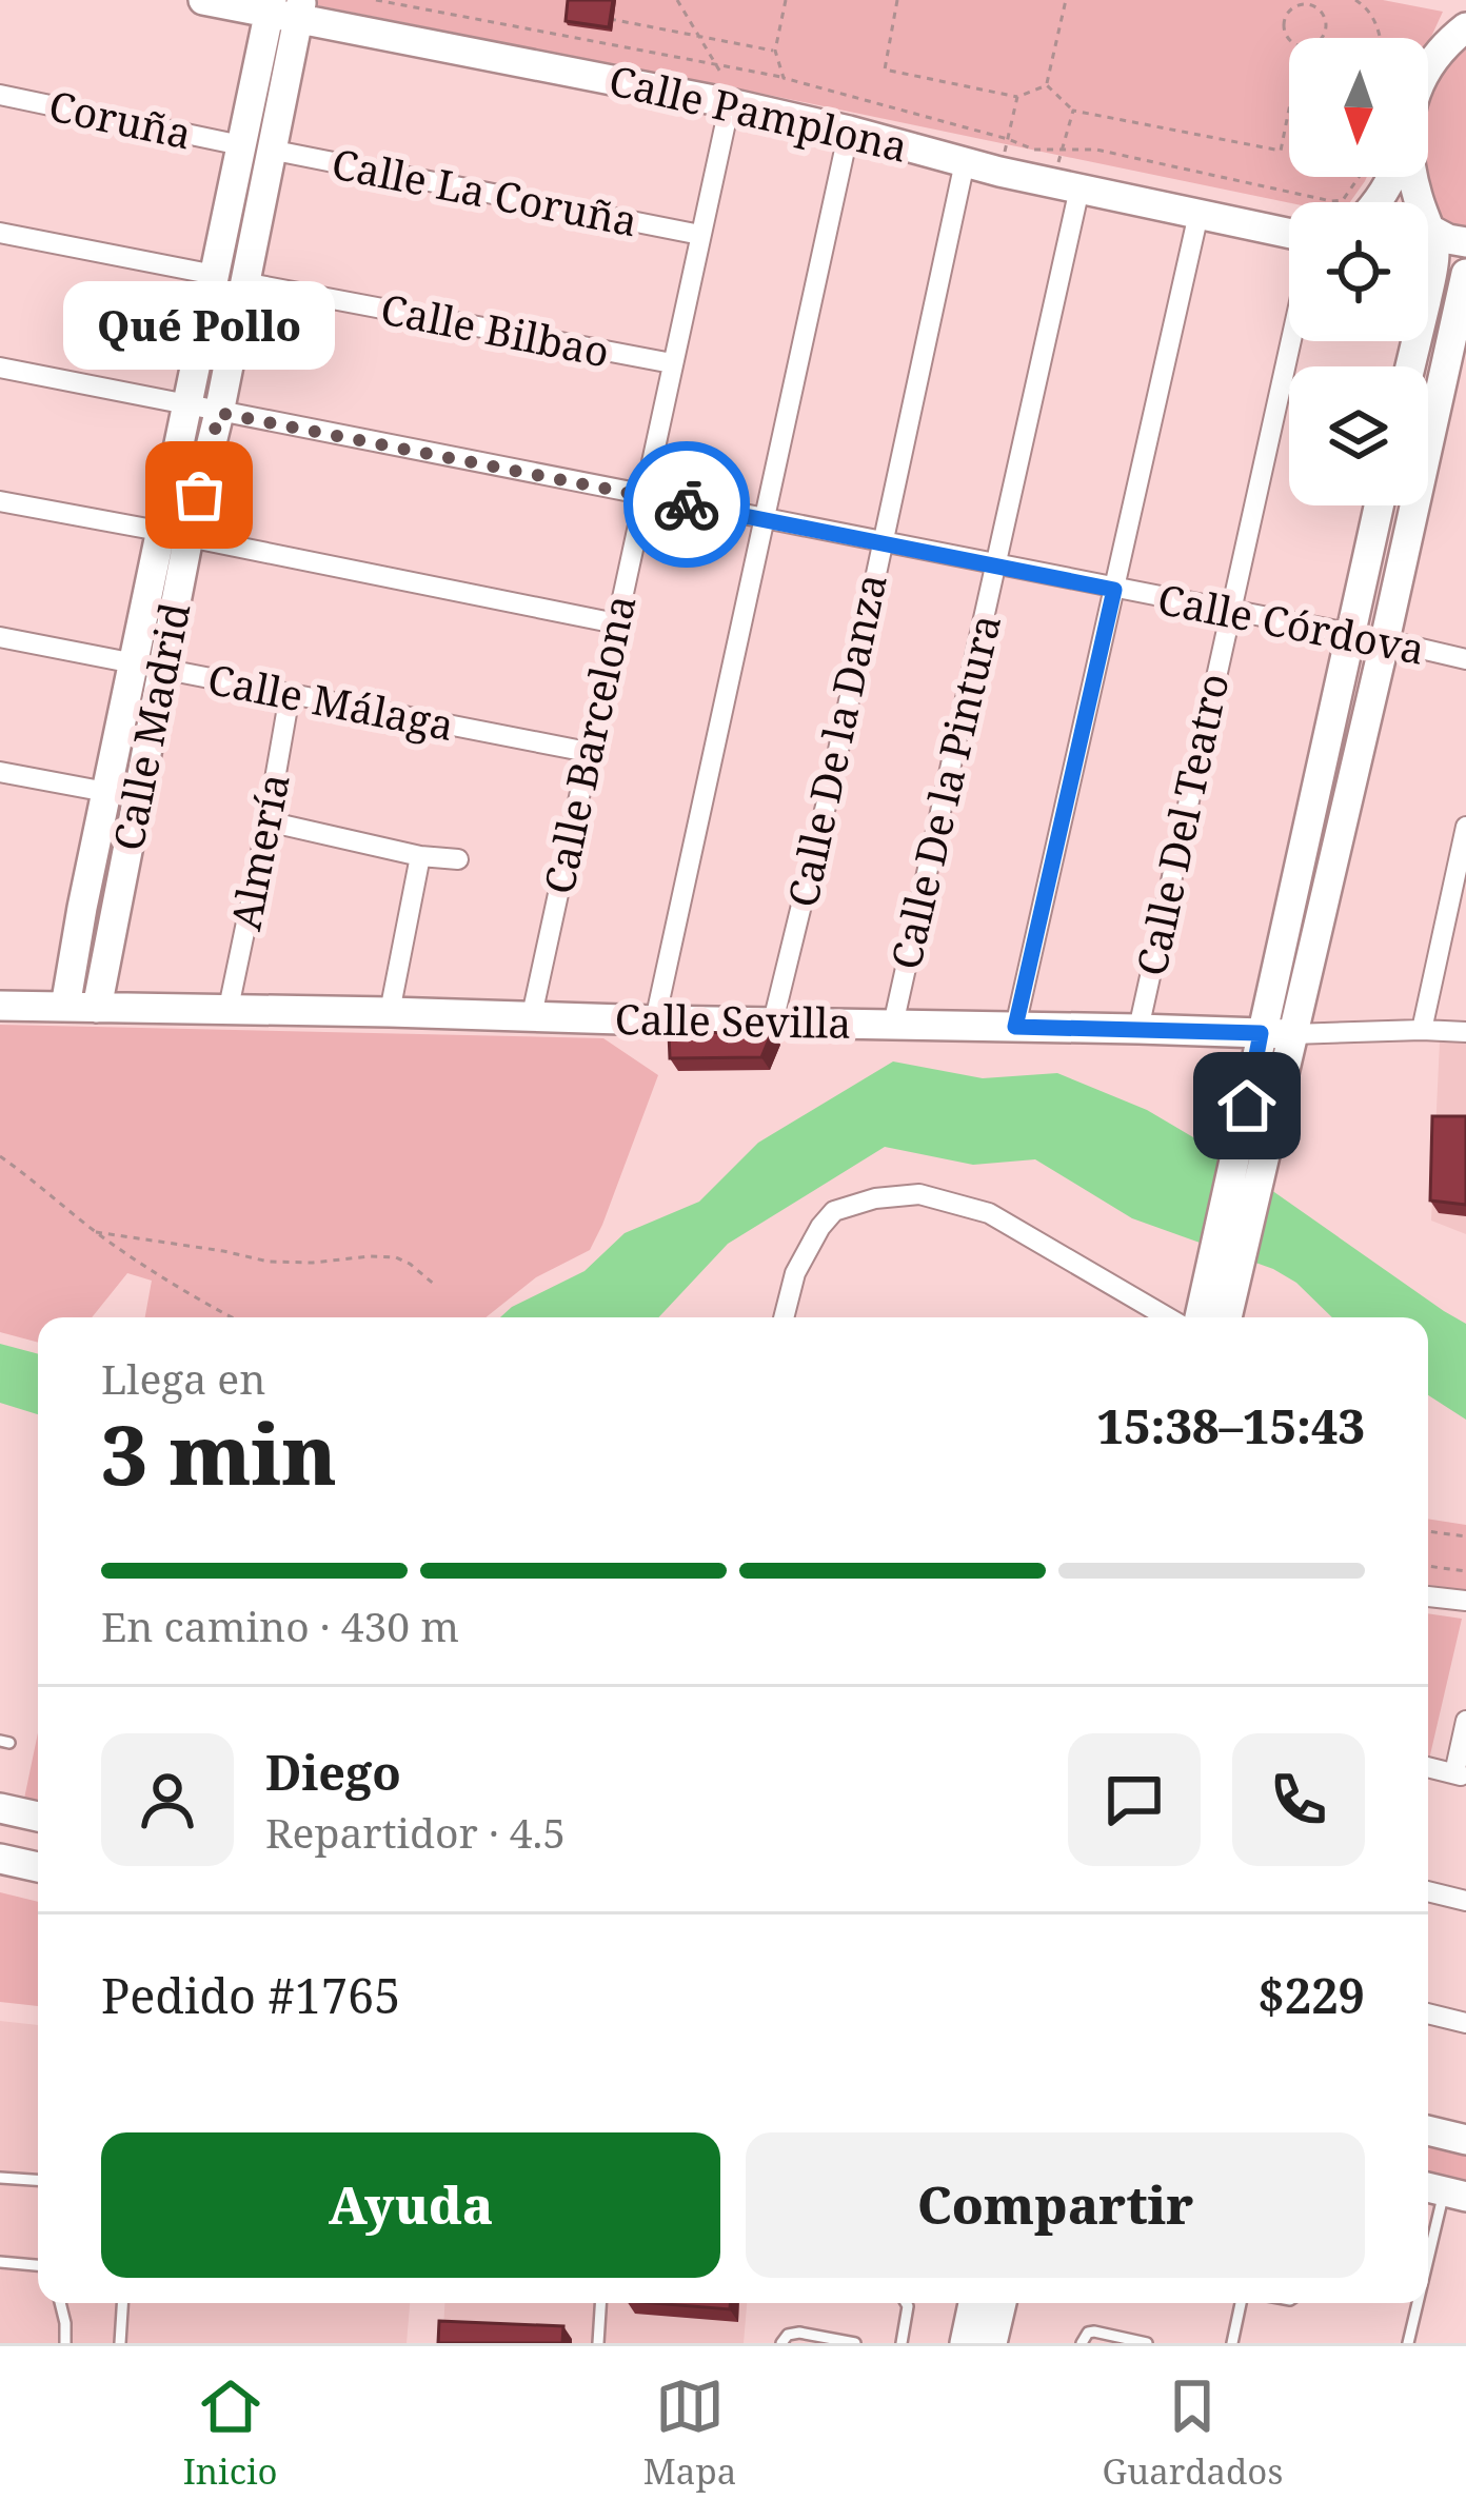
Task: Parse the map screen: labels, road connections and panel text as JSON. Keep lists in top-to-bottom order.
{
  "streets": {
    "street": [
      "Calle Pamplona",
      "Coruña",
      "Calle La Coruña",
      "Calle Bilbao",
      "Calle Córdova",
      "Calle Málaga",
      "Calle Madrid",
      "Calle De la Danza",
      "Calle Barcelona",
      "Calle De la Pintura",
      "Calle Del Teatro",
      "Almería",
      "Calle Sevilla"
    ]
  },
  "crossings": [
    ["Calle Pamplona", "Calle Madrid"],
    ["Calle Pamplona", "Calle De la Danza"],
    ["Calle Pamplona", "Calle Barcelona"],
    ["Calle Pamplona", "Calle De la Pintura"],
    ["Coruña", "Calle La Coruña"],
    ["Coruña", "Calle Madrid"],
    ["Calle La Coruña", "Calle Madrid"],
    ["Calle La Coruña", "Calle Barcelona"],
    ["Calle Bilbao", "Calle Madrid"],
    ["Calle Bilbao", "Calle Barcelona"],
    ["Calle Córdova", "Calle Madrid"],
    ["Calle Córdova", "Calle De la Danza"],
    ["Calle Córdova", "Calle Barcelona"],
    ["Calle Córdova", "Calle De la Pintura"],
    ["Calle Córdova", "Calle Del Teatro"],
    ["Calle Málaga", "Calle Madrid"],
    ["Calle Málaga", "Calle Barcelona"],
    ["Calle Málaga", "Almería"],
    ["Calle Madrid", "Calle Sevilla"],
    ["Calle De la Danza", "Calle Sevilla"],
    ["Calle Barcelona", "Calle Sevilla"],
    ["Calle De la Pintura", "Calle Sevilla"],
    ["Calle Del Teatro", "Calle Sevilla"],
    ["Almería", "Calle Sevilla"]
  ],
  "places": ["Qué Pollo"],
  "north": "bottom",
  "page": {
    "bubble": "Qué Pollo",
    "heading": ["3 min", "Llega en", "15:38–15:43"],
    "panel": [
      "Diego",
      "Repartidor · 4.5",
      "Pedido #1765",
      "$229"
    ],
    "bar": "En camino · 430 m",
    "buttons": ["Ayuda", "Compartir"],
    "tabs": ["Inicio", "Mapa", "Guardados"]
  }
}
